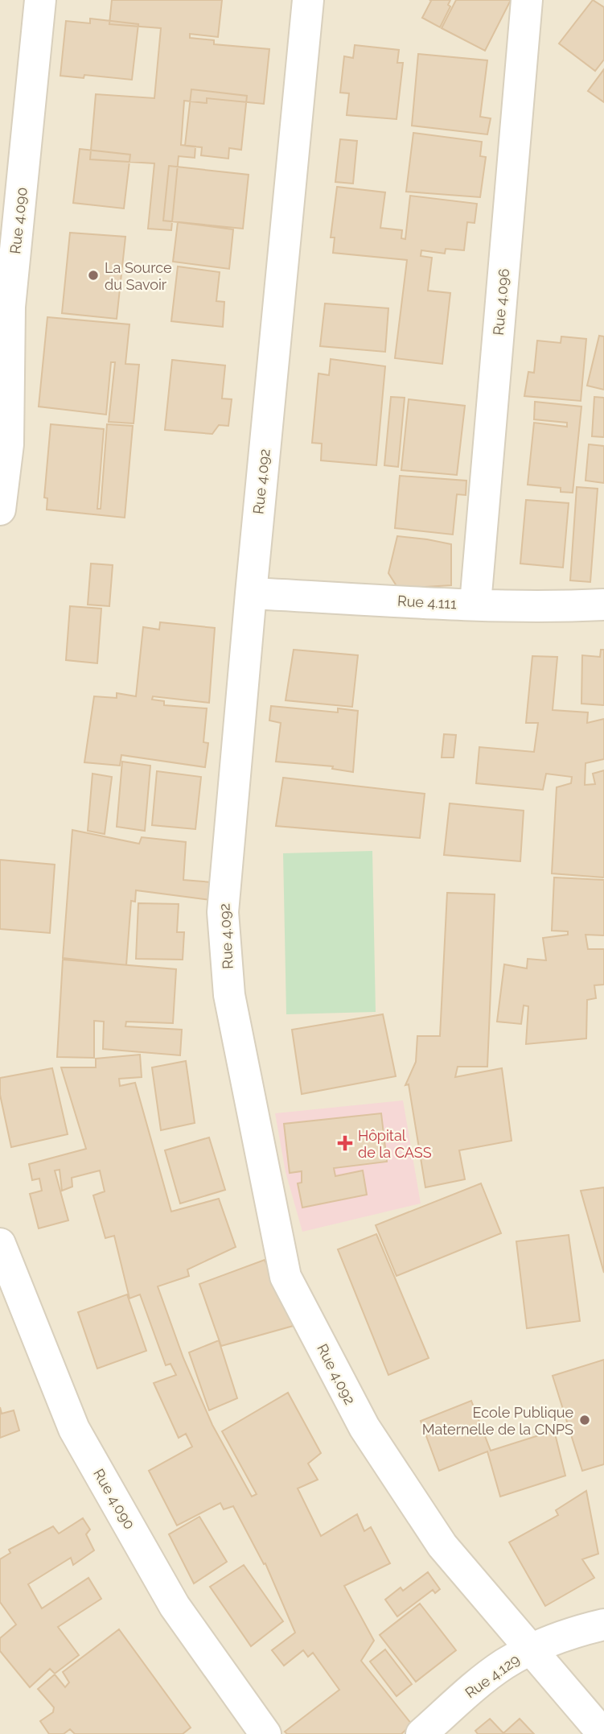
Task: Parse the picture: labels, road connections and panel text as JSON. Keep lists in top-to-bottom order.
{
  "streets": {
    "street": [
      "Rue 4.090",
      "Rue 4.096",
      "Rue 4.092",
      "Rue 4.111",
      "Rue 4.129"
    ]
  },
  "crossings": [
    ["Rue 4.096", "Rue 4.111"],
    ["Rue 4.092", "Rue 4.111"],
    ["Rue 4.092", "Rue 4.129"]
  ],
  "places": {
    "other": ["La Source du Savoir", "Ecole Publique Maternelle de la CNPS"],
    "health": ["Hôpital de la CASS"]
  }
}
